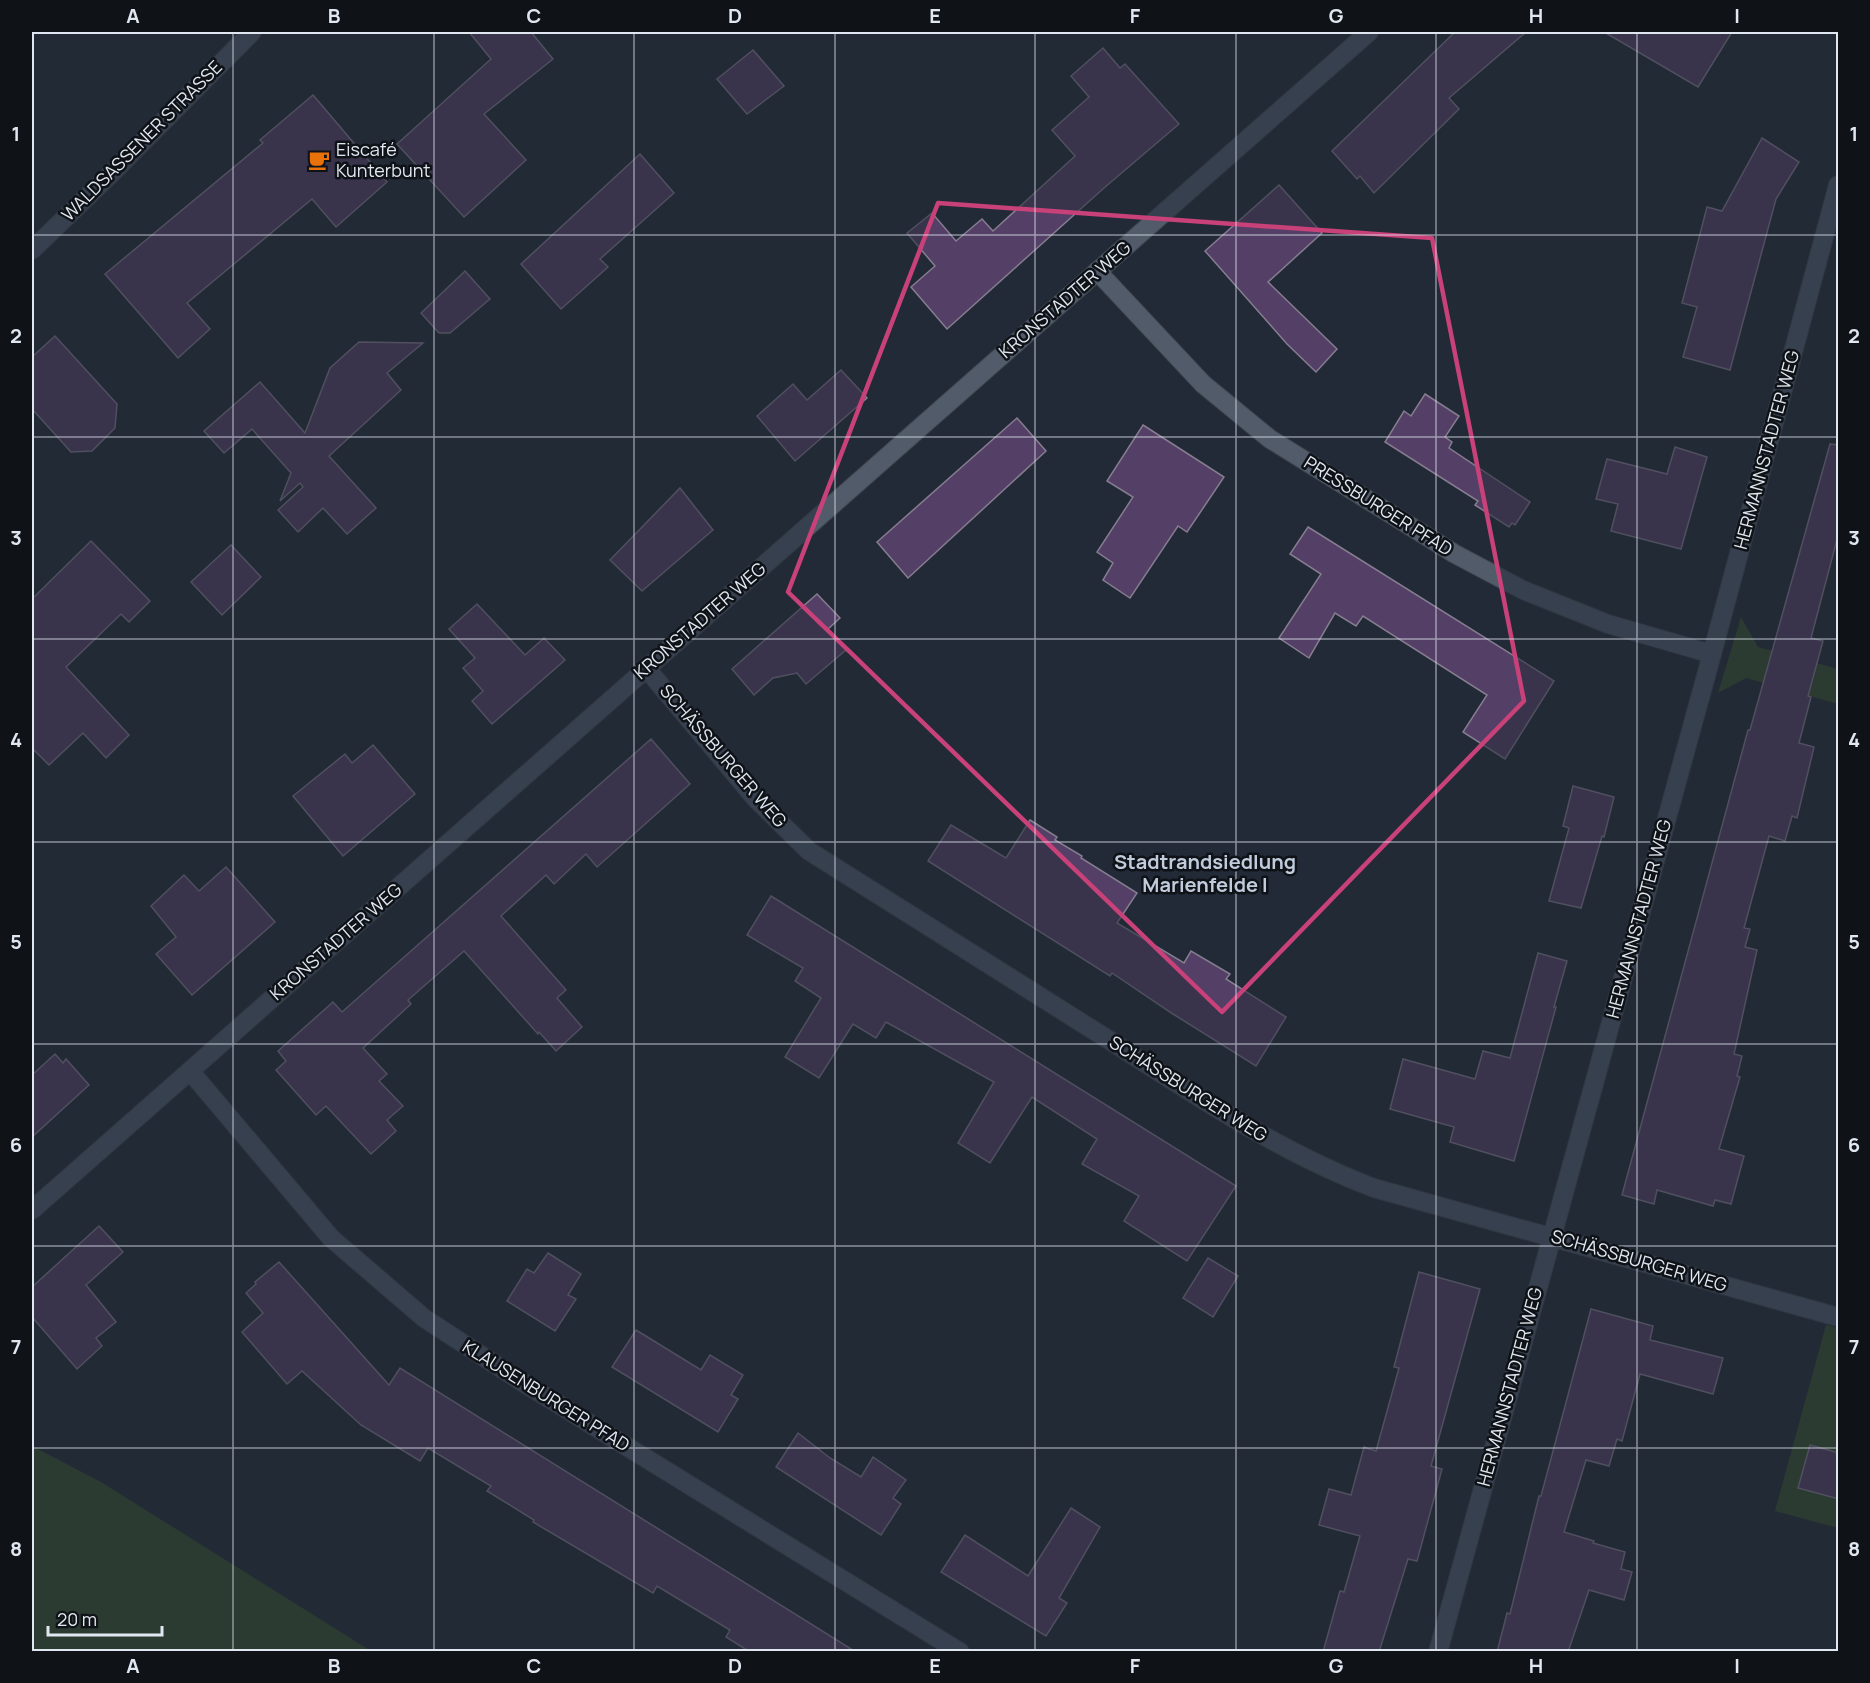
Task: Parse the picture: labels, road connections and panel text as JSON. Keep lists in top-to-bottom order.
{
  "streets": {
    "street": [
      "WALDSASSENER STRASSE",
      "KRONSTADTER WEG",
      "HERMANNSTADTER WEG",
      "PRESSBURGER PFAD",
      "SCHÄSSBURGER WEG",
      "KLAUSENBURGER PFAD"
    ]
  },
  "crossings": [
    ["KRONSTADTER WEG", "PRESSBURGER PFAD"],
    ["KRONSTADTER WEG", "SCHÄSSBURGER WEG"],
    ["KRONSTADTER WEG", "KLAUSENBURGER PFAD"],
    ["HERMANNSTADTER WEG", "PRESSBURGER PFAD"],
    ["HERMANNSTADTER WEG", "SCHÄSSBURGER WEG"]
  ],
  "districts": ["Stadtrandsiedlung Marienfelde I"],
  "places": {
    "cafe": ["Eiscafé Kunterbunt"]
  },
  "scale_bar": "20 m",
  "grid": {
    "columns": [
      "A",
      "B",
      "C",
      "D",
      "E",
      "F",
      "G",
      "H",
      "I"
    ],
    "rows": [
      "1",
      "2",
      "3",
      "4",
      "5",
      "6",
      "7",
      "8"
    ]
  }
}
